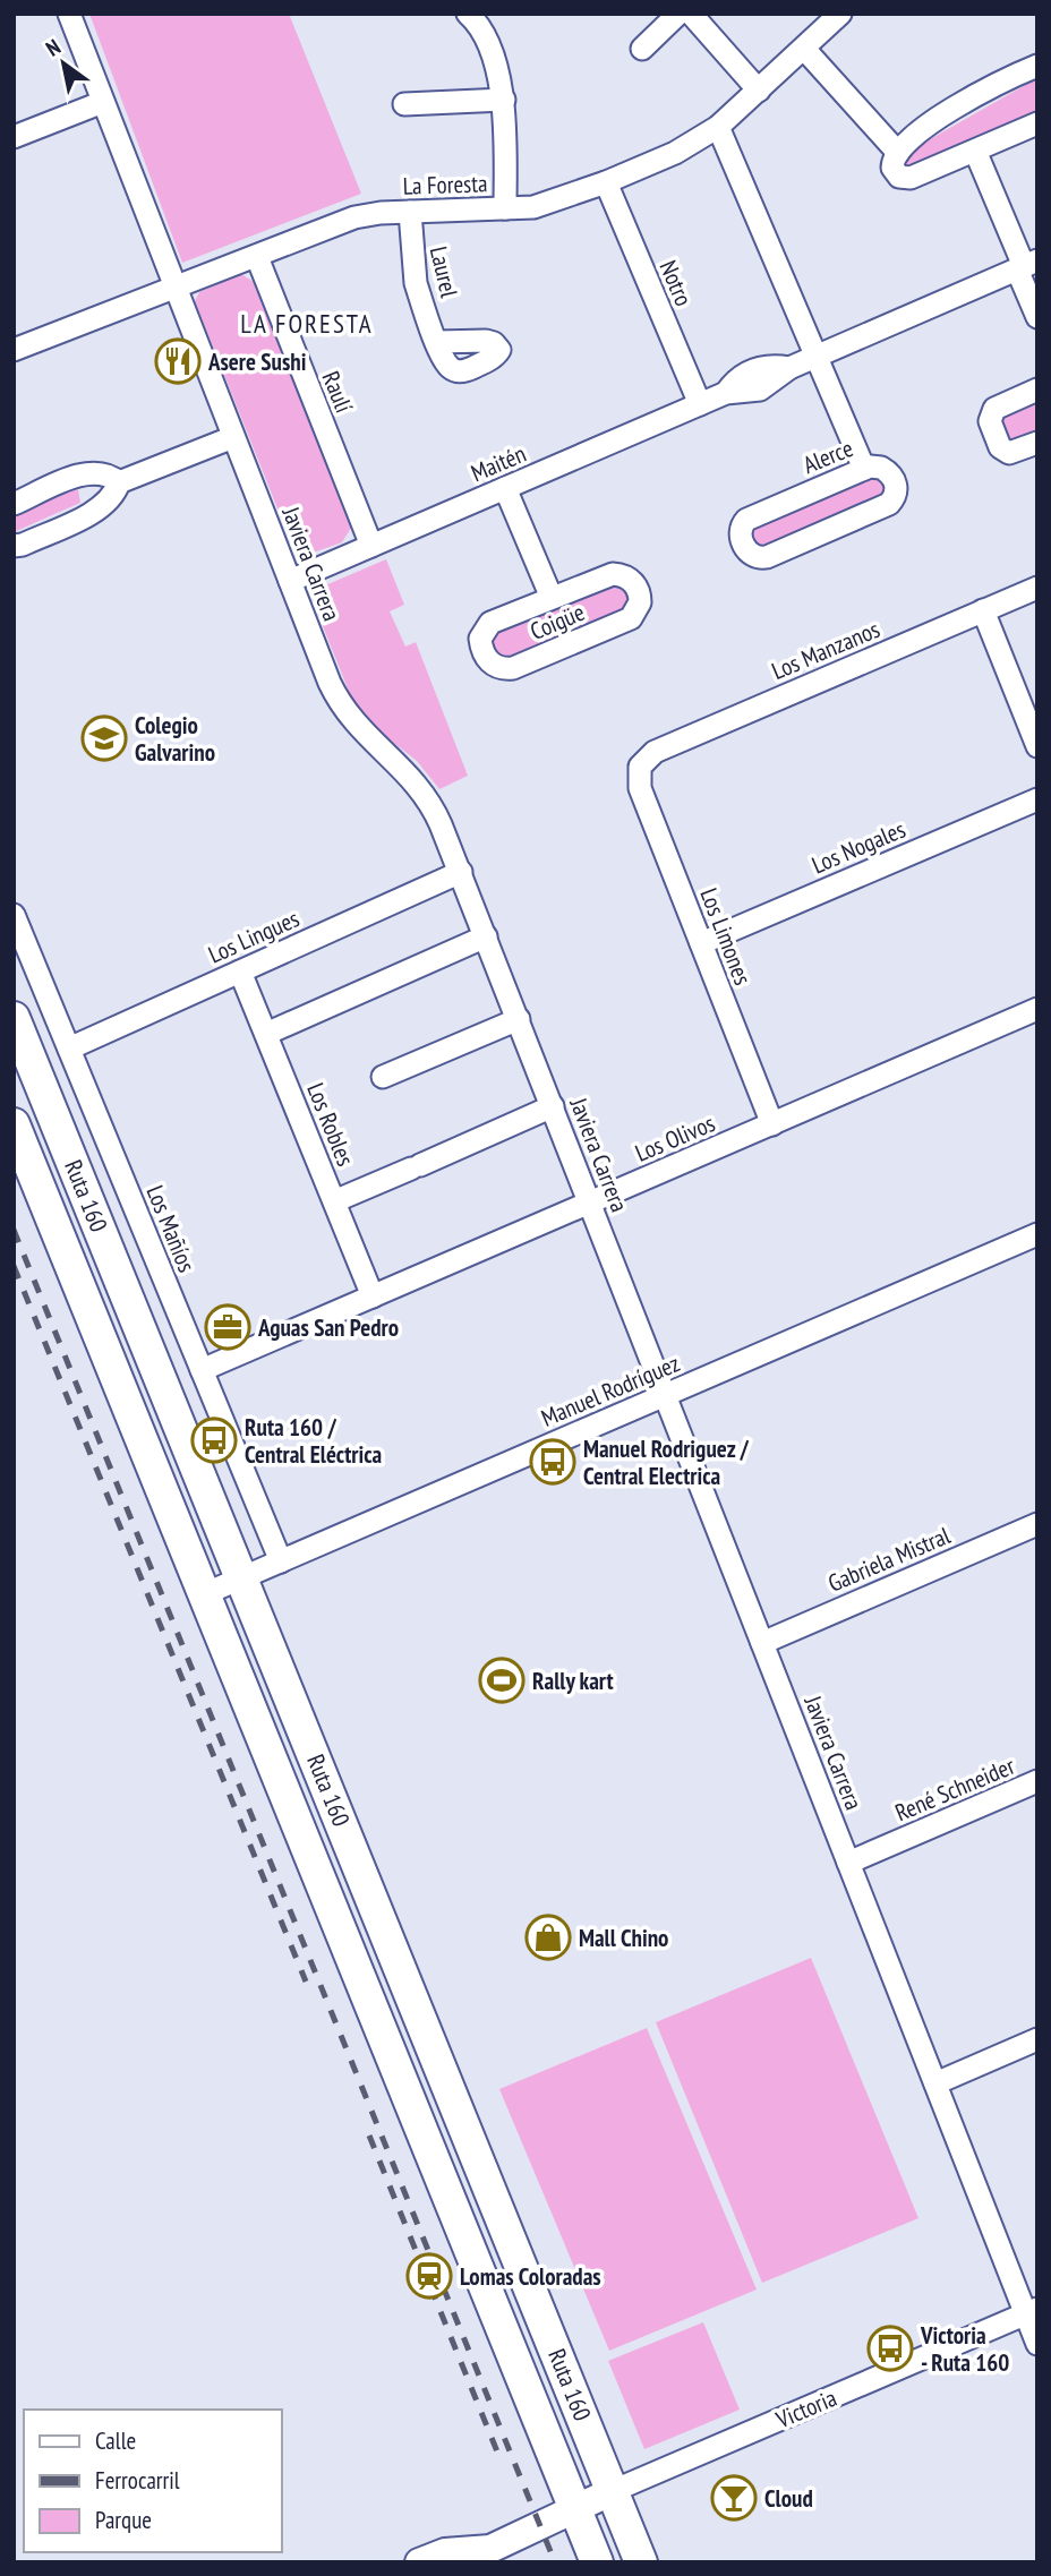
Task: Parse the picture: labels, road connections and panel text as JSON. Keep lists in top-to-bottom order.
{
  "streets": {
    "highway": ["Ruta 160"],
    "main road": ["Victoria"],
    "street": [
      "La Foresta",
      "Laurel",
      "Notro",
      "Raulí",
      "Alerce",
      "Maitén",
      "Javiera Carrera",
      "Coigüe",
      "Los Manzanos",
      "Los Nogales",
      "Los Lingues",
      "Los Limones",
      "Los Robles",
      "Los Olivos",
      "Los Mañíos",
      "Manuel Rodríguez",
      "Gabriela Mistral",
      "René Schneider"
    ]
  },
  "crossings": [
    ["La Foresta", "Laurel"],
    ["La Foresta", "Notro"],
    ["La Foresta", "Raulí"],
    ["La Foresta", "Javiera Carrera"],
    ["Notro", "Maitén"],
    ["Raulí", "Maitén"],
    ["Maitén", "Javiera Carrera"],
    ["Maitén", "Coigüe"],
    ["Javiera Carrera", "Los Lingues"],
    ["Javiera Carrera", "Los Olivos"],
    ["Javiera Carrera", "Manuel Rodríguez"],
    ["Javiera Carrera", "Gabriela Mistral"],
    ["Javiera Carrera", "René Schneider"],
    ["Javiera Carrera", "Victoria"],
    ["Los Manzanos", "Los Limones"],
    ["Los Nogales", "Los Limones"],
    ["Los Lingues", "Los Robles"],
    ["Los Lingues", "Los Mañíos"],
    ["Los Limones", "Los Olivos"],
    ["Los Robles", "Los Olivos"],
    ["Los Olivos", "Los Mañíos"],
    ["Ruta 160", "Manuel Rodríguez"],
    ["Ruta 160", "Victoria"],
    ["Los Mañíos", "Manuel Rodríguez"]
  ],
  "districts": ["LA FORESTA"],
  "places": {
    "restaurant": ["Asere Sushi"],
    "school or university": ["Colegio Galvarino"],
    "office": ["Aguas San Pedro"],
    "bus stop": ["Ruta 160 / Central Eléctrica", "Manuel Rodriguez / Central Electrica", "Victoria - Ruta 160"],
    "sports": ["Rally kart"],
    "shop": ["Mall Chino"],
    "station": ["Lomas Coloradas"],
    "bar": ["Cloud"]
  },
  "legend": ["Calle", "Ferrocarril", "Parque"],
  "north": "top left"
}
